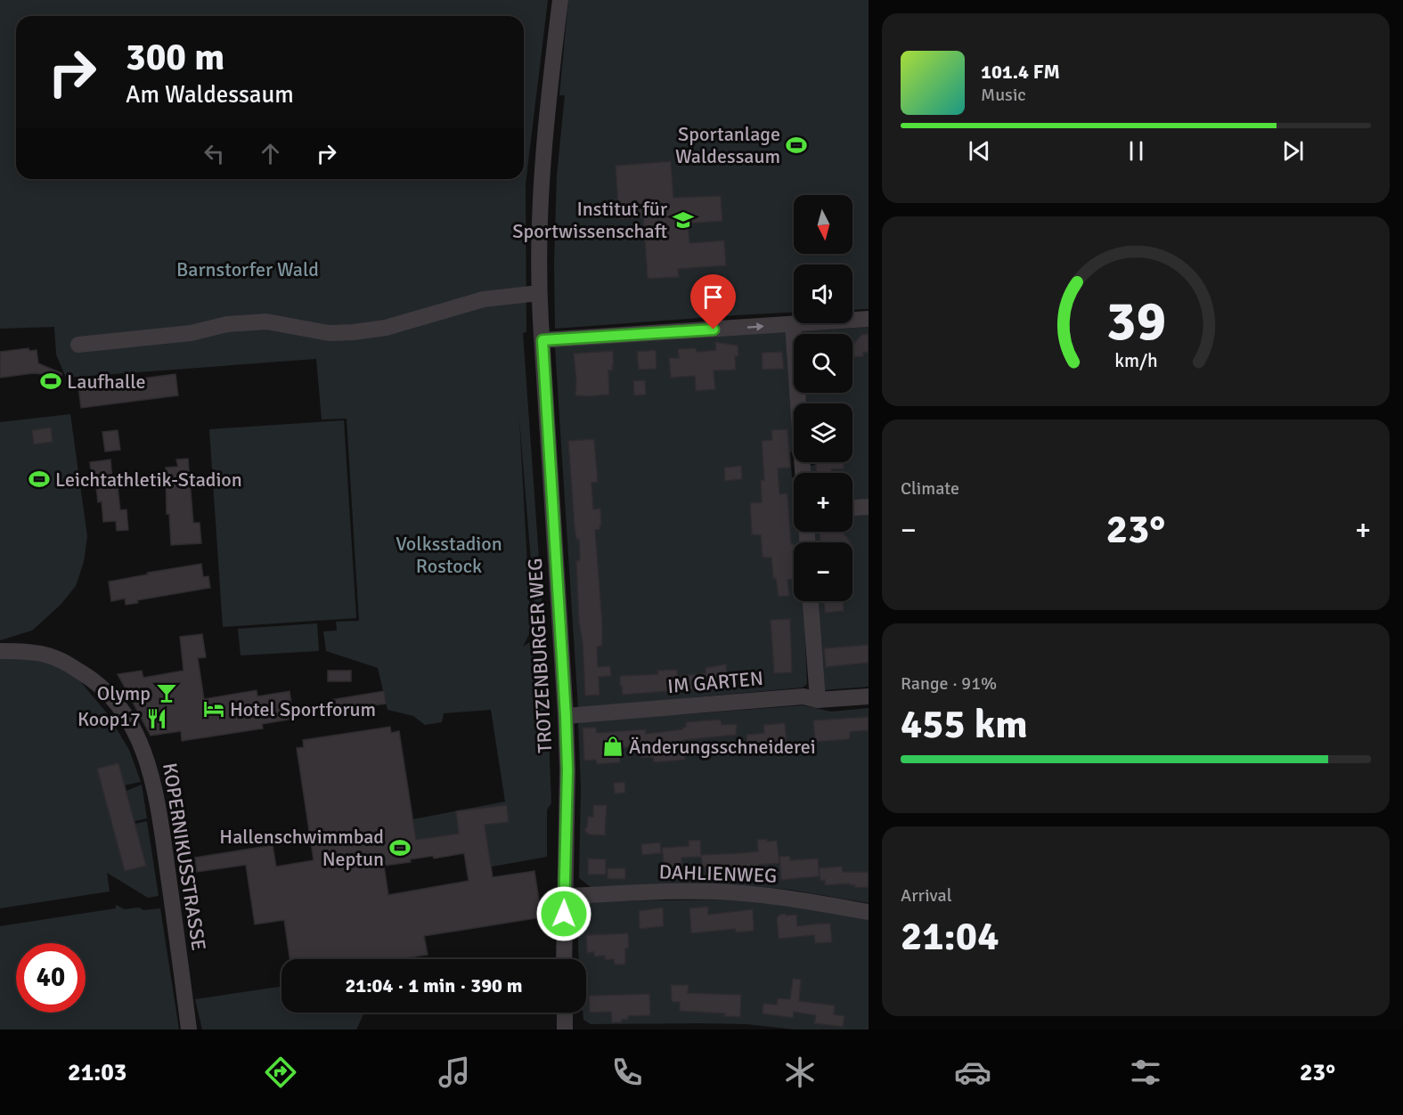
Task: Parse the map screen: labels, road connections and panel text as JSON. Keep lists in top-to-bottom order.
{
  "streets": {
    "street": [
      "TROTZENBURGER WEG",
      "IM GARTEN",
      "KOPERNIKUSSTRASSE",
      "DAHLIENWEG"
    ]
  },
  "crossings": [
    ["TROTZENBURGER WEG", "IM GARTEN"],
    ["TROTZENBURGER WEG", "DAHLIENWEG"]
  ],
  "parks": ["Barnstorfer Wald", "Volksstadion Rostock"],
  "places": {
    "sports": [
      "Sportanlage Waldessaum",
      "Laufhalle",
      "Leichtathletik-Stadion",
      "Hallenschwimmbad Neptun"
    ],
    "school or university": ["Institut für Sportwissenschaft"],
    "bar": ["Olymp"],
    "hotel": ["Hotel Sportforum"],
    "restaurant": ["Koop17"],
    "shop": ["Änderungsschneiderei"]
  },
  "north": "bottom",
  "page": {
    "turn": ["300 m", "Am Waldessaum"],
    "song": ["101.4 FM", "Music"],
    "map_buttons": ["+", "−"],
    "tile": [
      "Climate",
      ["Range · 91%", "455 km"],
      ["Arrival", "21:04"]
    ],
    "heat": ["−", "23°", "+"],
    "limit": "40",
    "trip": "21:04 · 1 min · 390 m",
    "tabs": ["21:03", "23°"],
    "gauge": ["39", "km/h"]
  }
}
